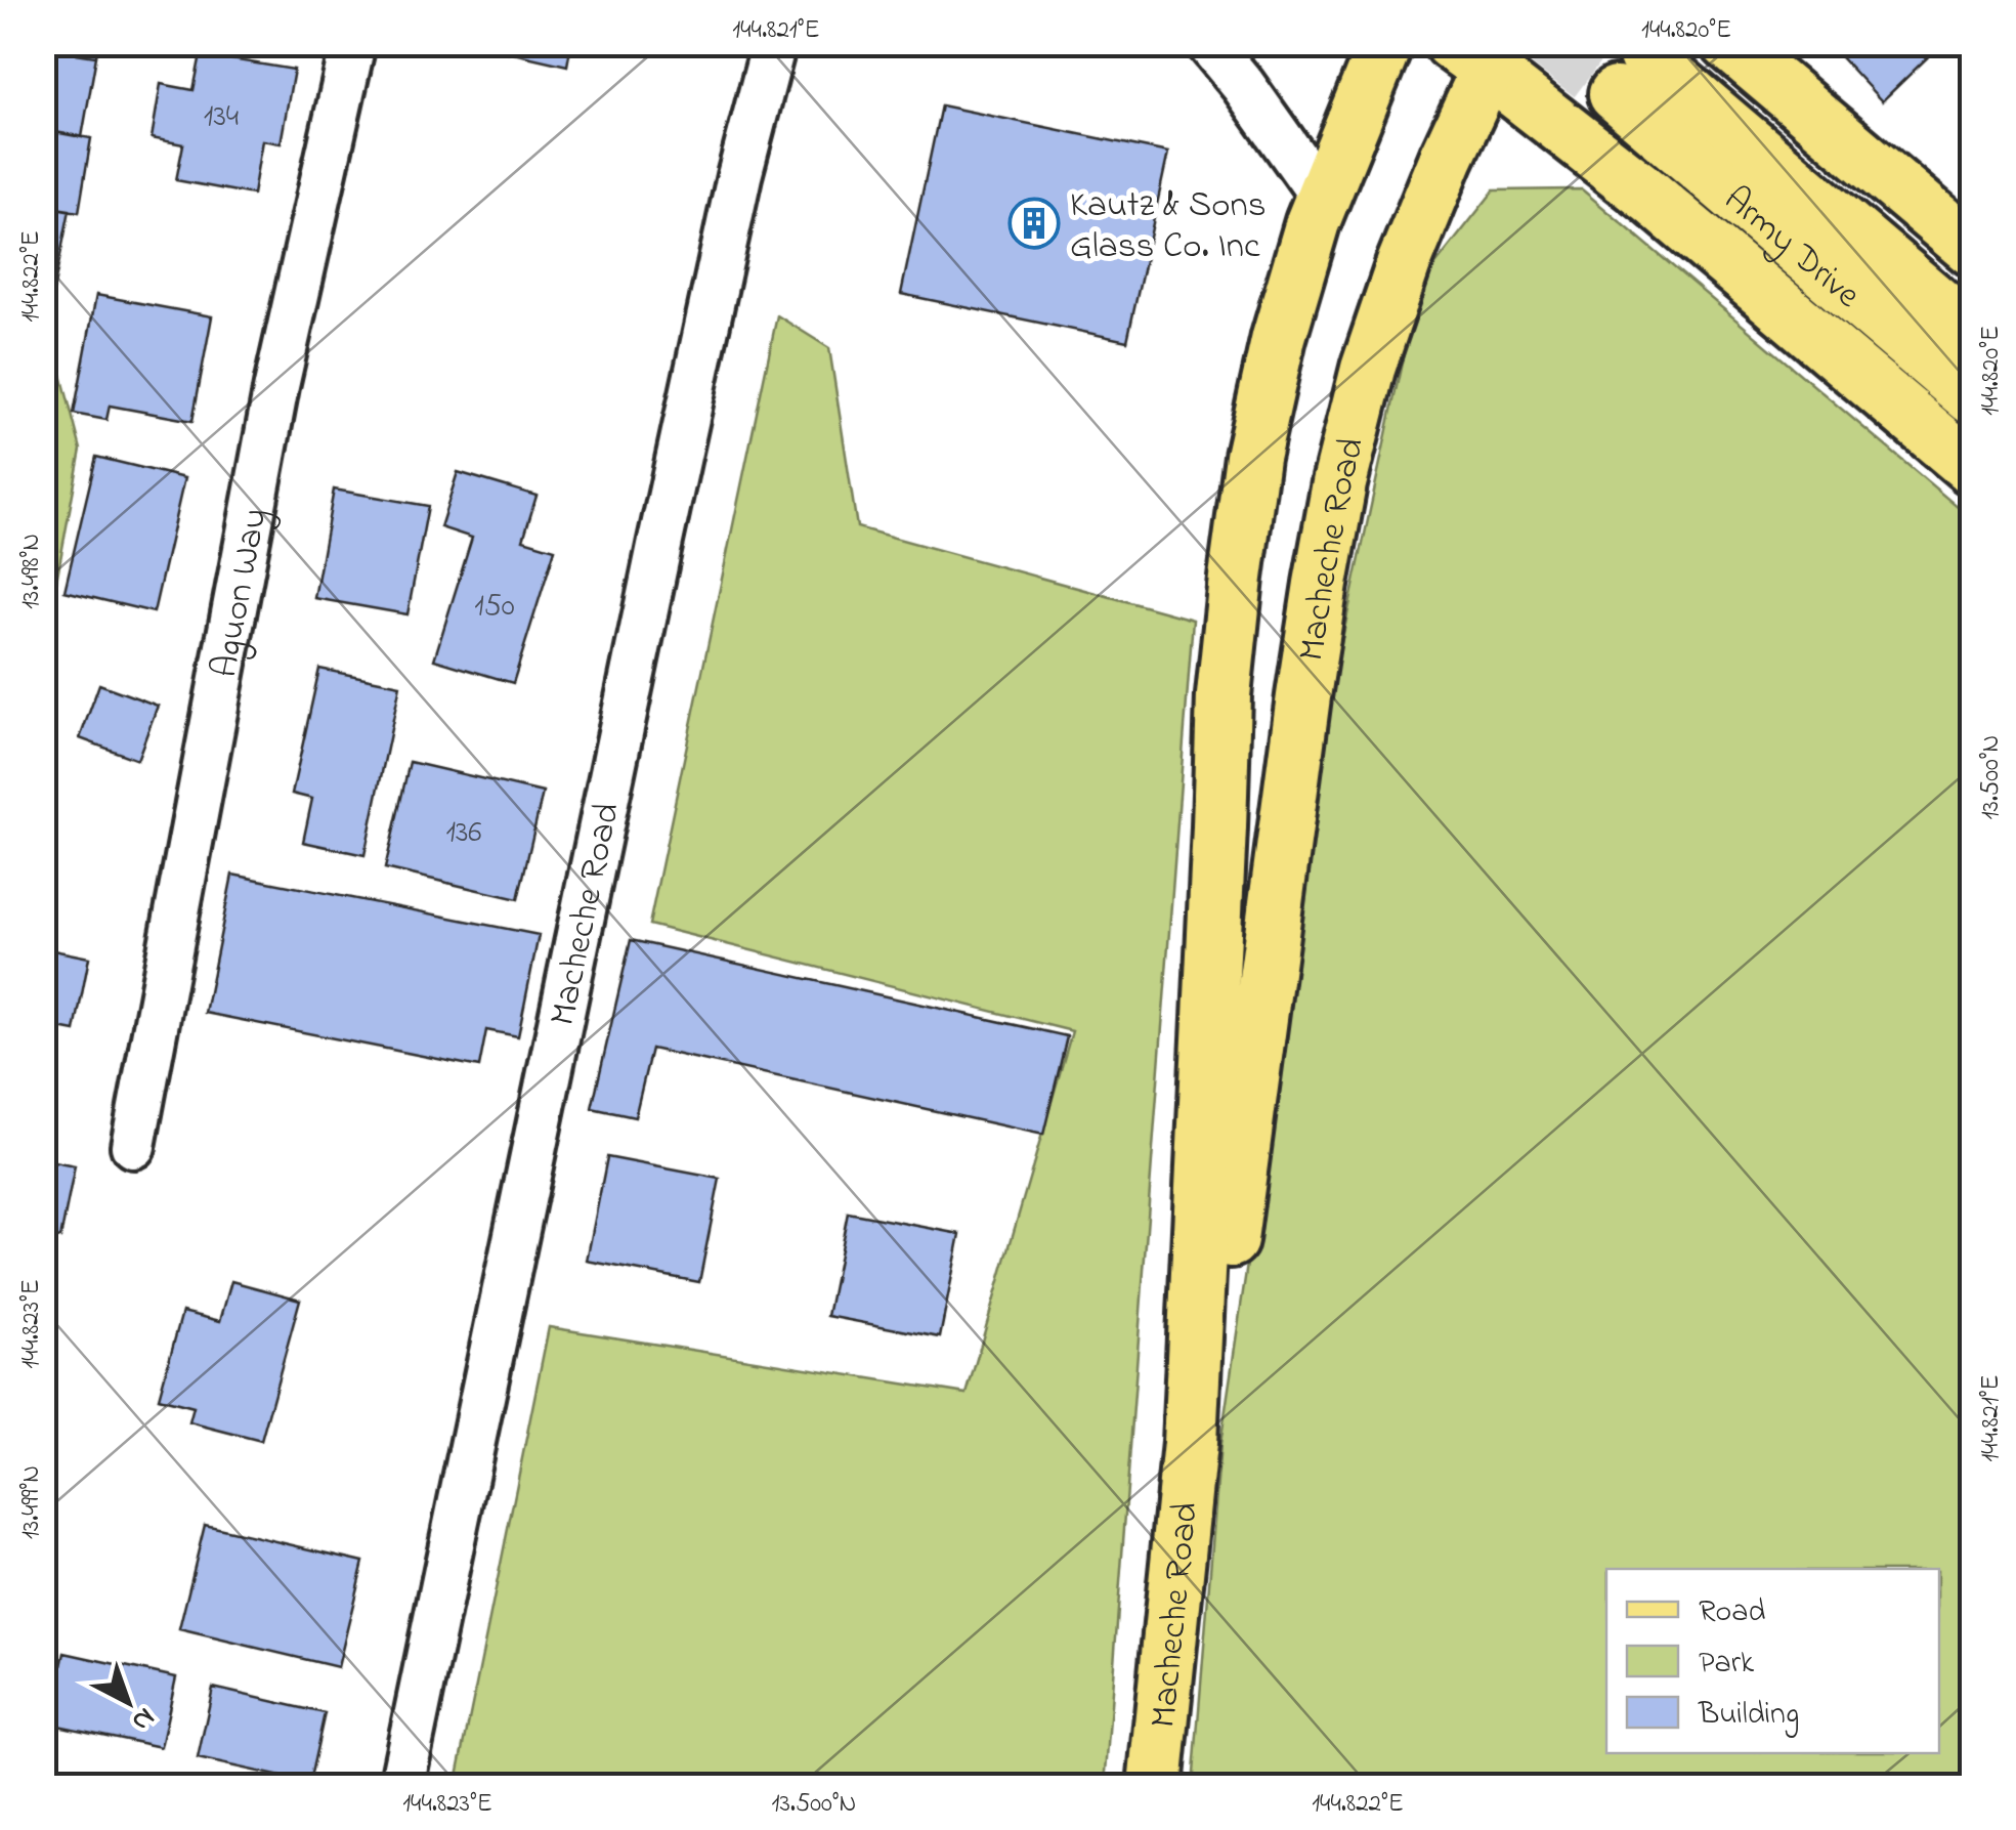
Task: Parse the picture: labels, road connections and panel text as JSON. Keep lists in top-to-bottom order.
{
  "streets": {
    "main road": ["Army Drive", "Macheche Road"],
    "street": ["Aguon Way"]
  },
  "places": {
    "building": ["Kautz & Sons Glass Co. Inc"]
  },
  "house_numbers": ["134", "150", "136"],
  "legend": ["Road", "Park", "Building"],
  "north": "bottom right",
  "coordinates": [
    "144.821°E",
    "144.820°E",
    "144.822°E",
    "13.498°N",
    "13.500°N",
    "144.823°E",
    "13.499°N"
  ]
}
